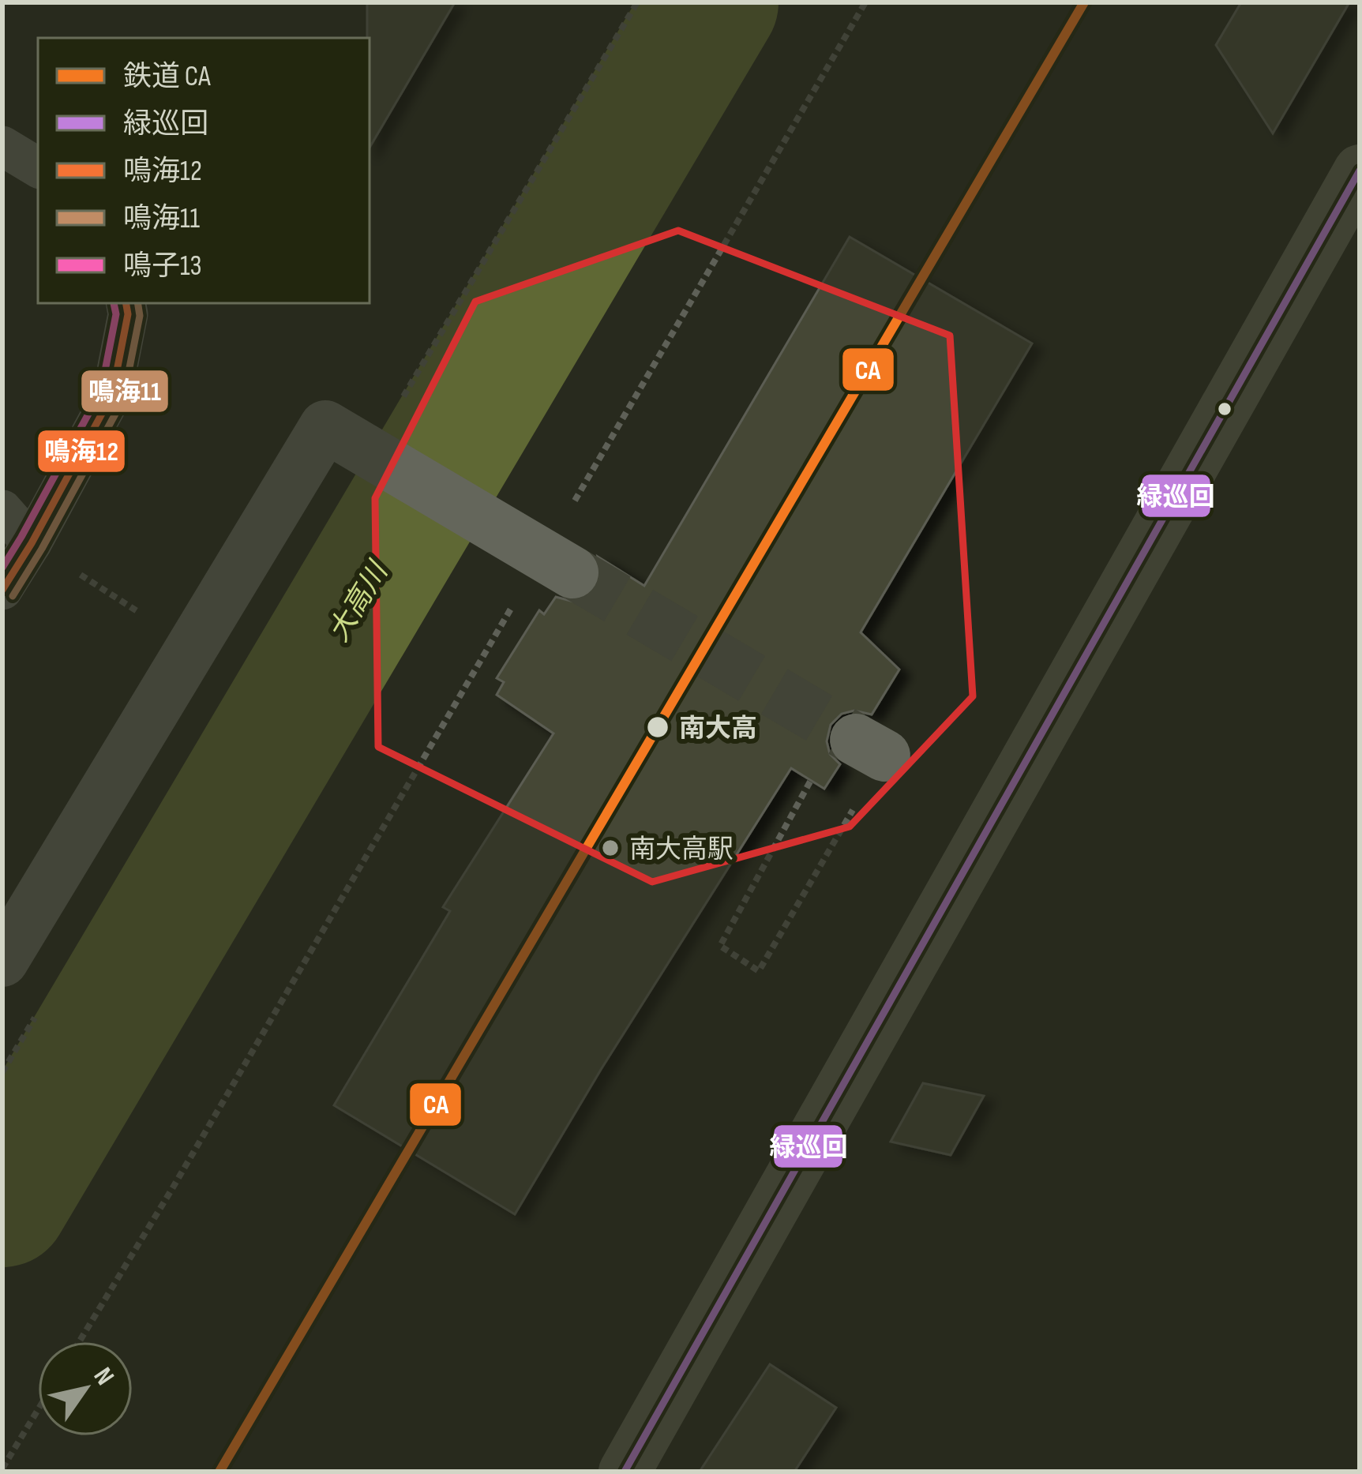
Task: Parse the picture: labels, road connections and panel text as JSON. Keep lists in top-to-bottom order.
{
  "water": ["大高川"],
  "places": ["南大高", "南大高駅"],
  "lines": [
    "rail line CA",
    "transit line 緑巡回",
    "transit line 鳴海12",
    "transit line 鳴海11",
    "transit line 鳴子13"
  ],
  "legend": [
    "鉄道 CA",
    "緑巡回",
    "鳴海12",
    "鳴海11",
    "鳴子13"
  ],
  "north": "top right"
}
